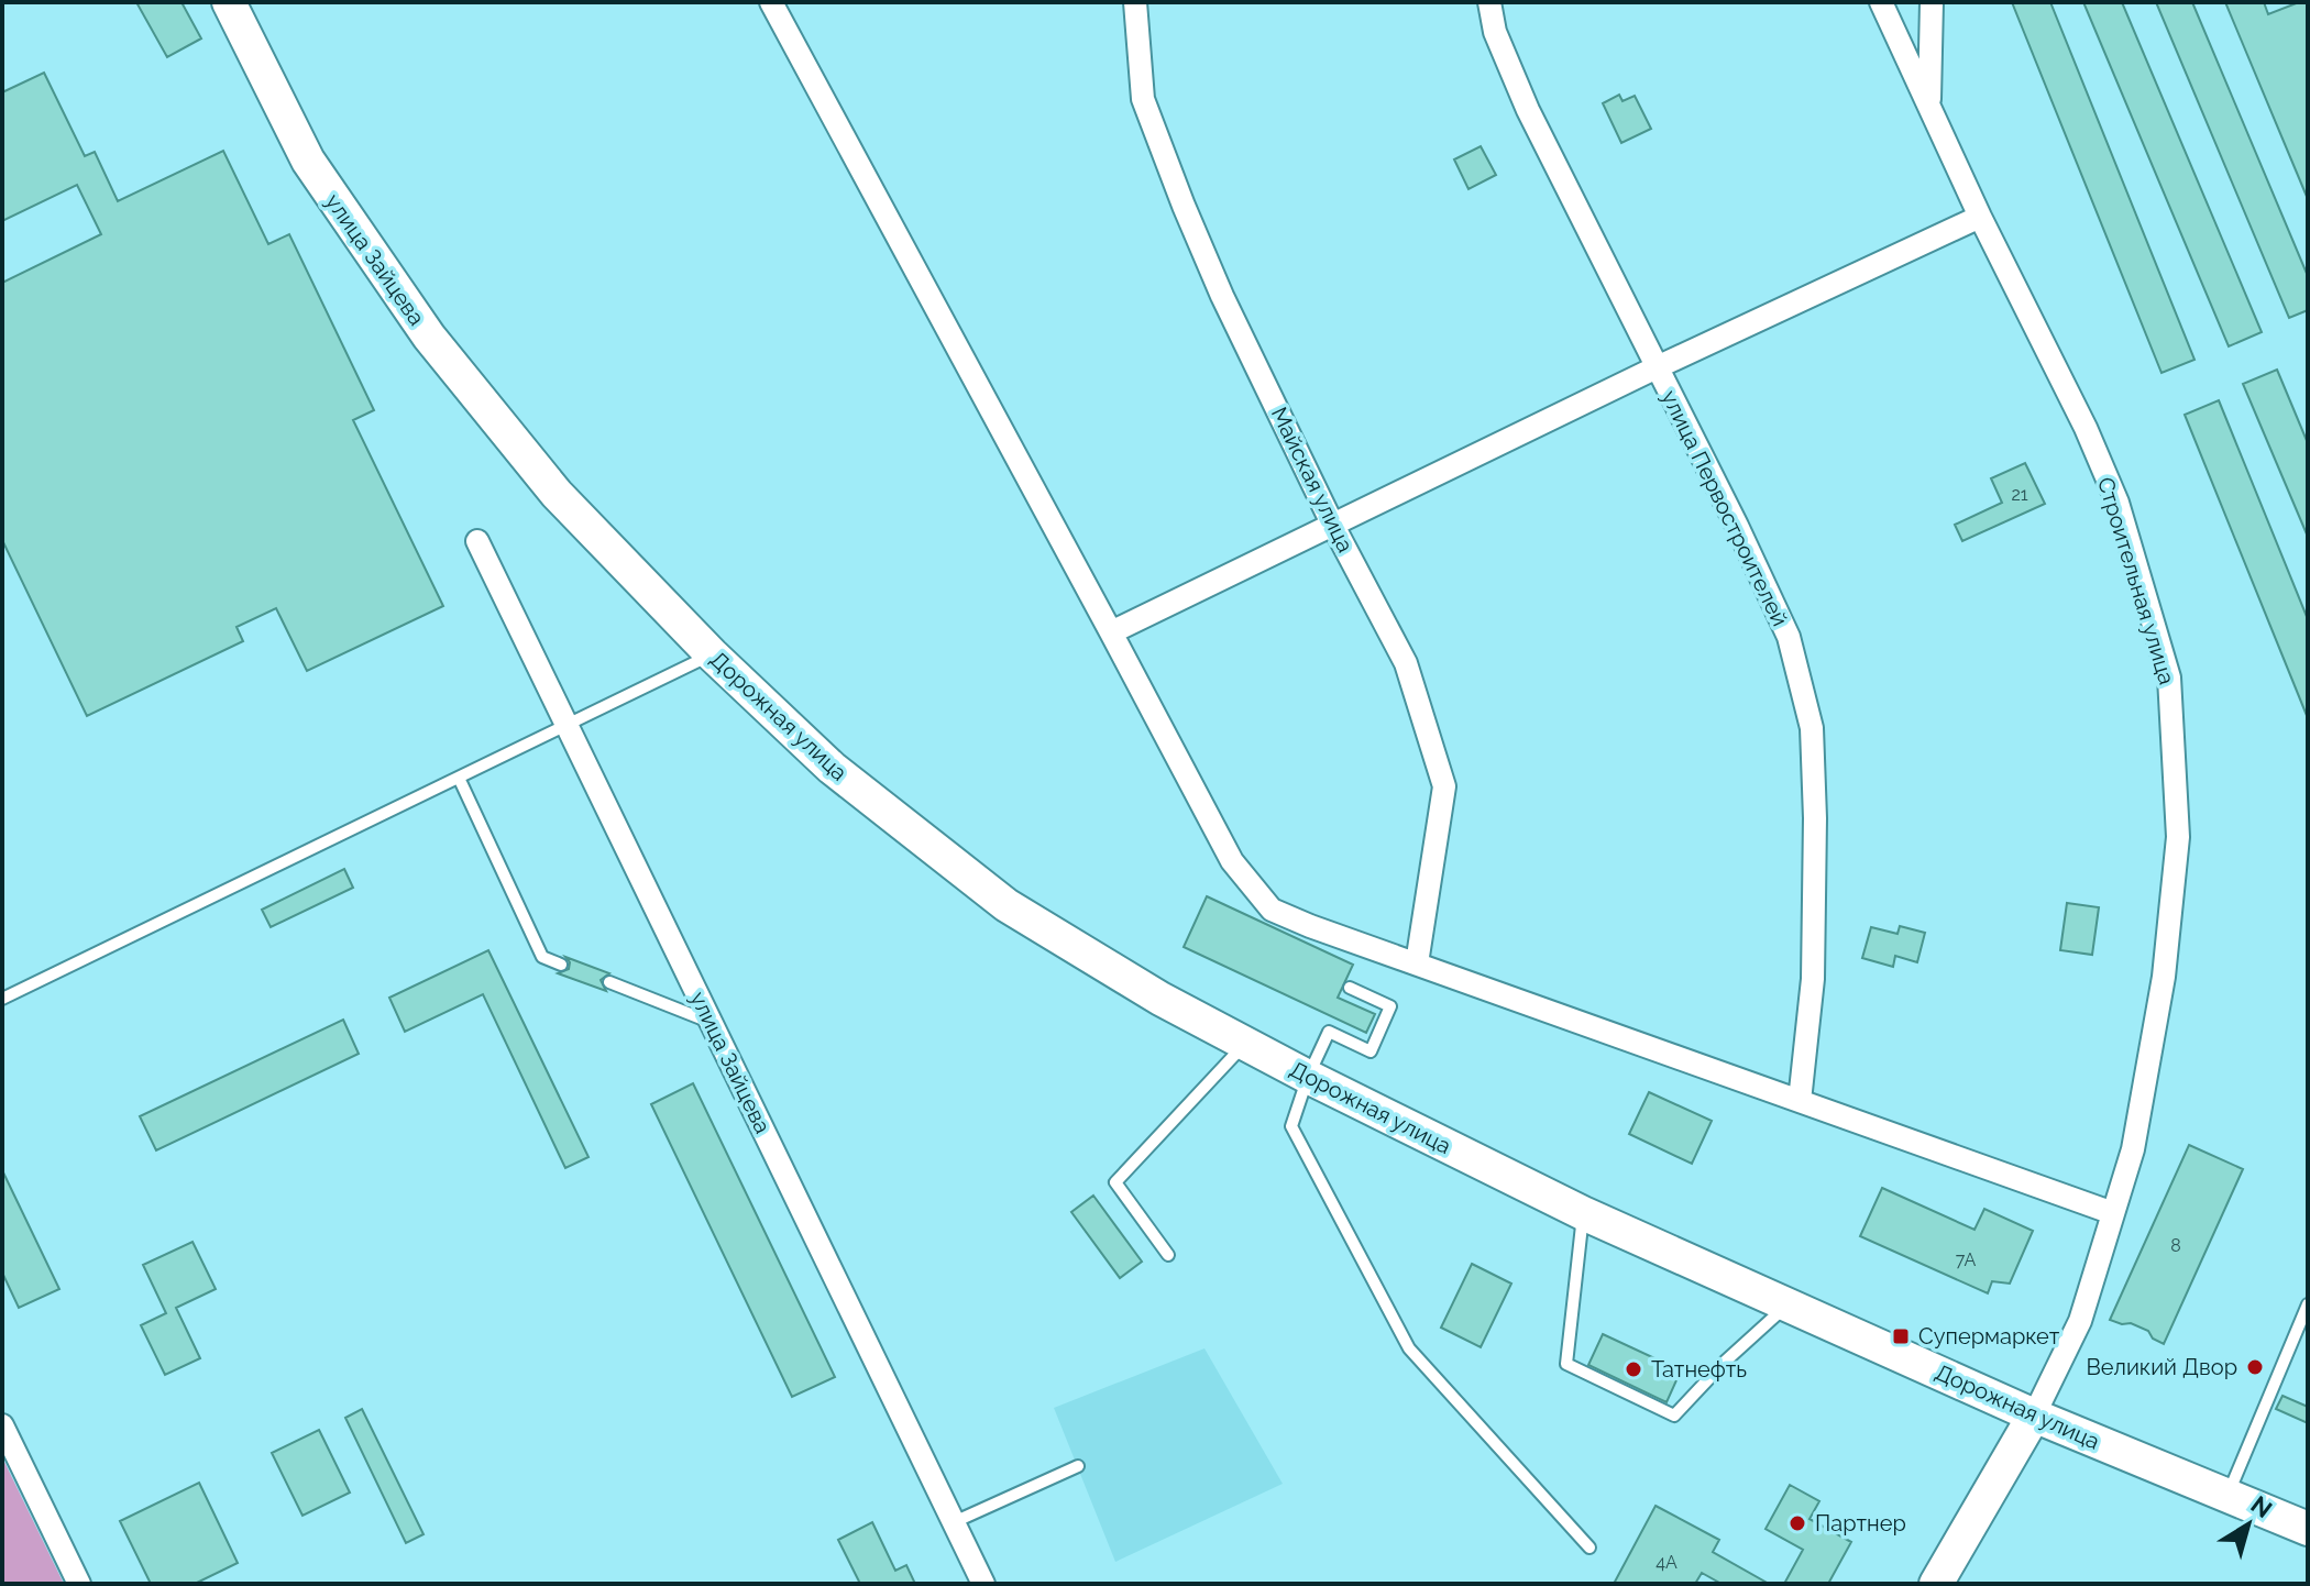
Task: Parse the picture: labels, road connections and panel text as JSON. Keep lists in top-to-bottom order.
{
  "streets": {
    "street": [
      "улица Зайцева",
      "Майская улица",
      "улица Первостроителей",
      "Строительная улица",
      "Дорожная улица"
    ]
  },
  "crossings": [
    ["улица Зайцева", "Дорожная улица"],
    ["Строительная улица", "Дорожная улица"]
  ],
  "places": {
    "transit": ["Супермаркет"],
    "other": ["Великий Двор", "Татнефть", "Партнер"]
  },
  "house_numbers": [
    "21",
    "8",
    "7А",
    "4А"
  ],
  "north": "top right"
}
